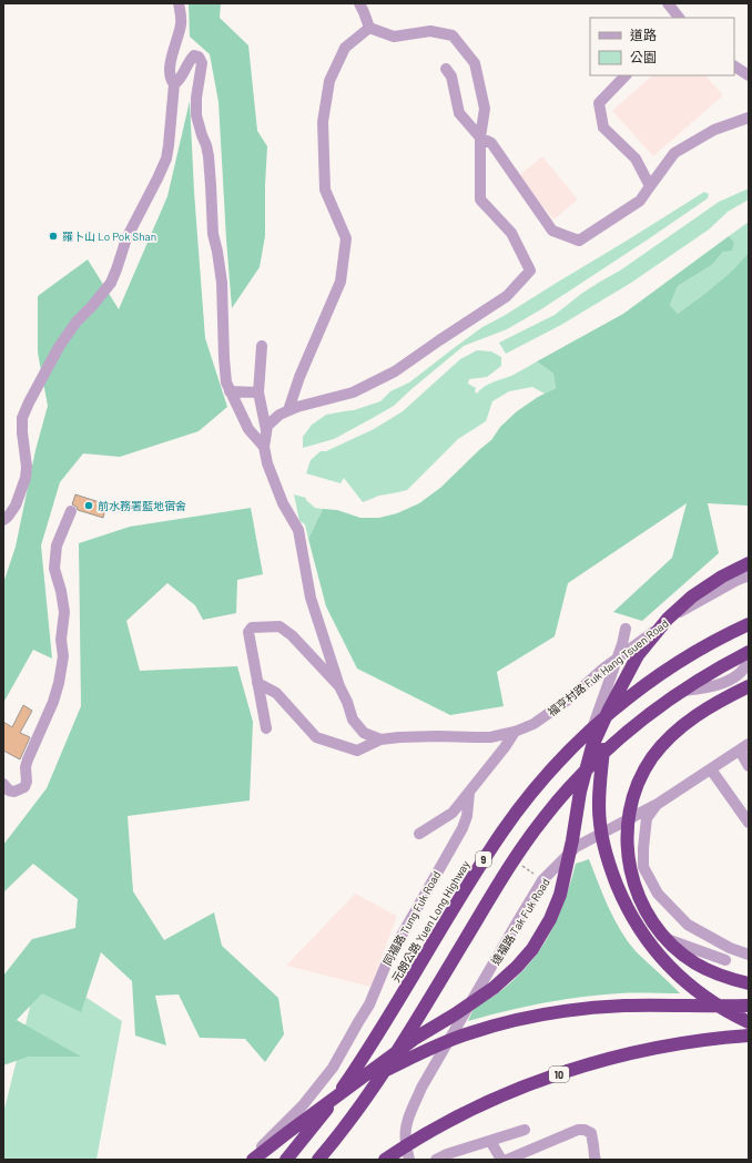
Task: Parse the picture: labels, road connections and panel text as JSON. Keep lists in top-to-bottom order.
{
  "streets": {
    "highway": ["9", "元朗公路 Yuen Long Highway", "10"],
    "street": ["福亨村路 Fuk Hang Tsuen Road", "同福路 Tung Fuk Road", "達福路 Tak Fuk Road"]
  },
  "places": ["羅卜山 Lo Pok Shan", "前水務署藍地宿舍"],
  "legend": ["道路", "公園"]
}
